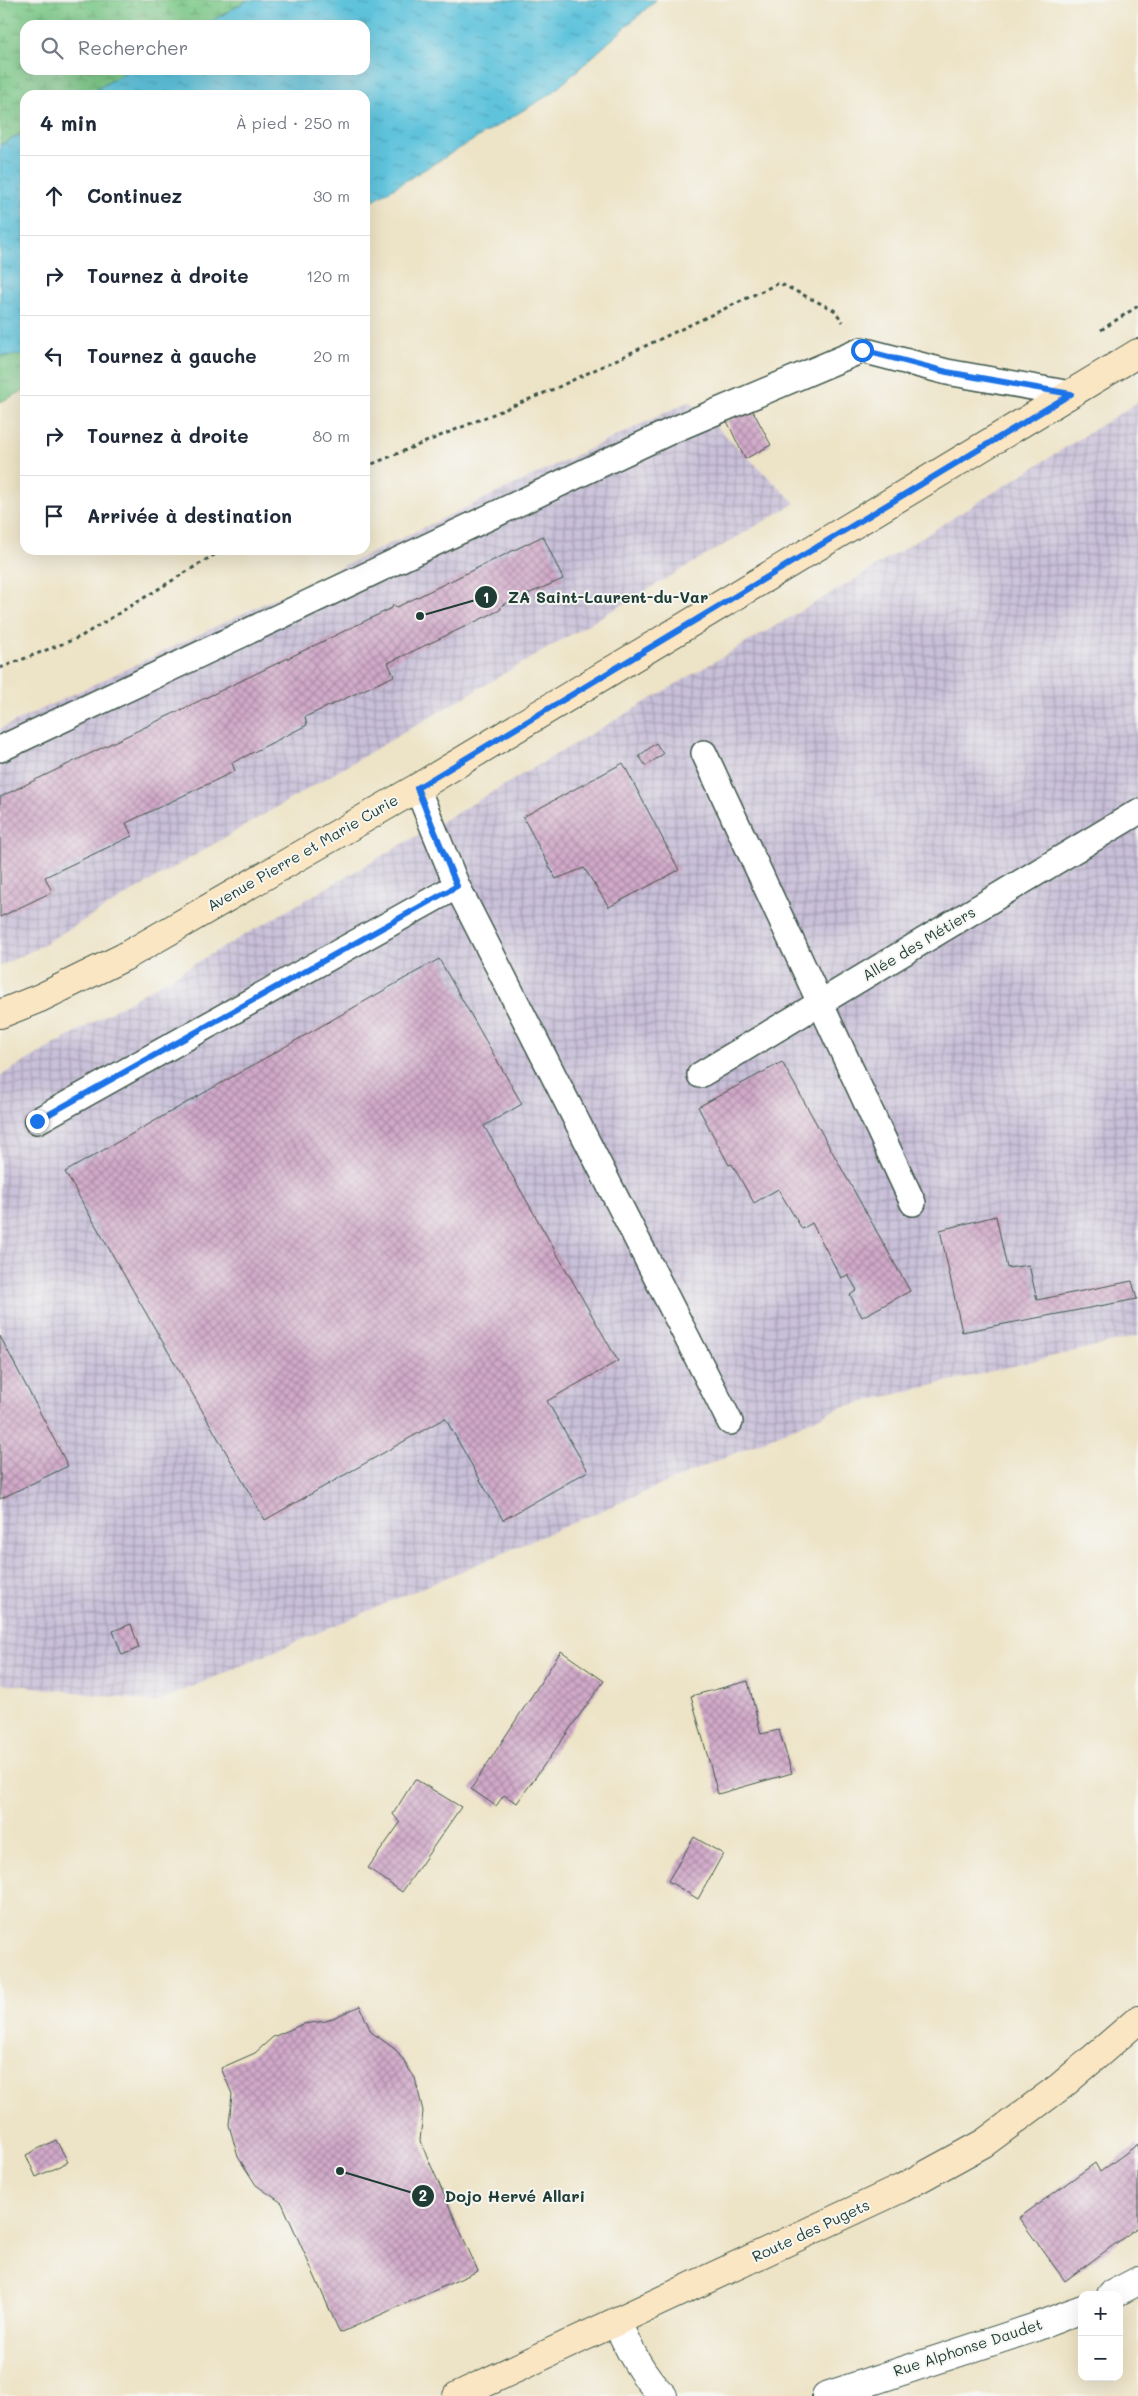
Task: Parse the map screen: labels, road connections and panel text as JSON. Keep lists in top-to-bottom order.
{
  "streets": {
    "main road": ["Avenue Pierre et Marie Curie", "Route des Pugets"],
    "street": ["Rue Alphonse Daudet"],
    "lane": ["Allée des Métiers"]
  },
  "places": ["ZA Saint-Laurent-du-Var", "Dojo Hervé Allari"],
  "page": {
    "search": "Rechercher",
    "heading": ["4 min", "À pied · 250 m"],
    "list": [
      ["Continuez", "30 m"],
      ["Tournez à droite", "120 m"],
      ["Tournez à gauche", "20 m"],
      ["Tournez à droite", "80 m"],
      "Arrivée à destination"
    ],
    "map_buttons": ["+", "−"]
  }
}
